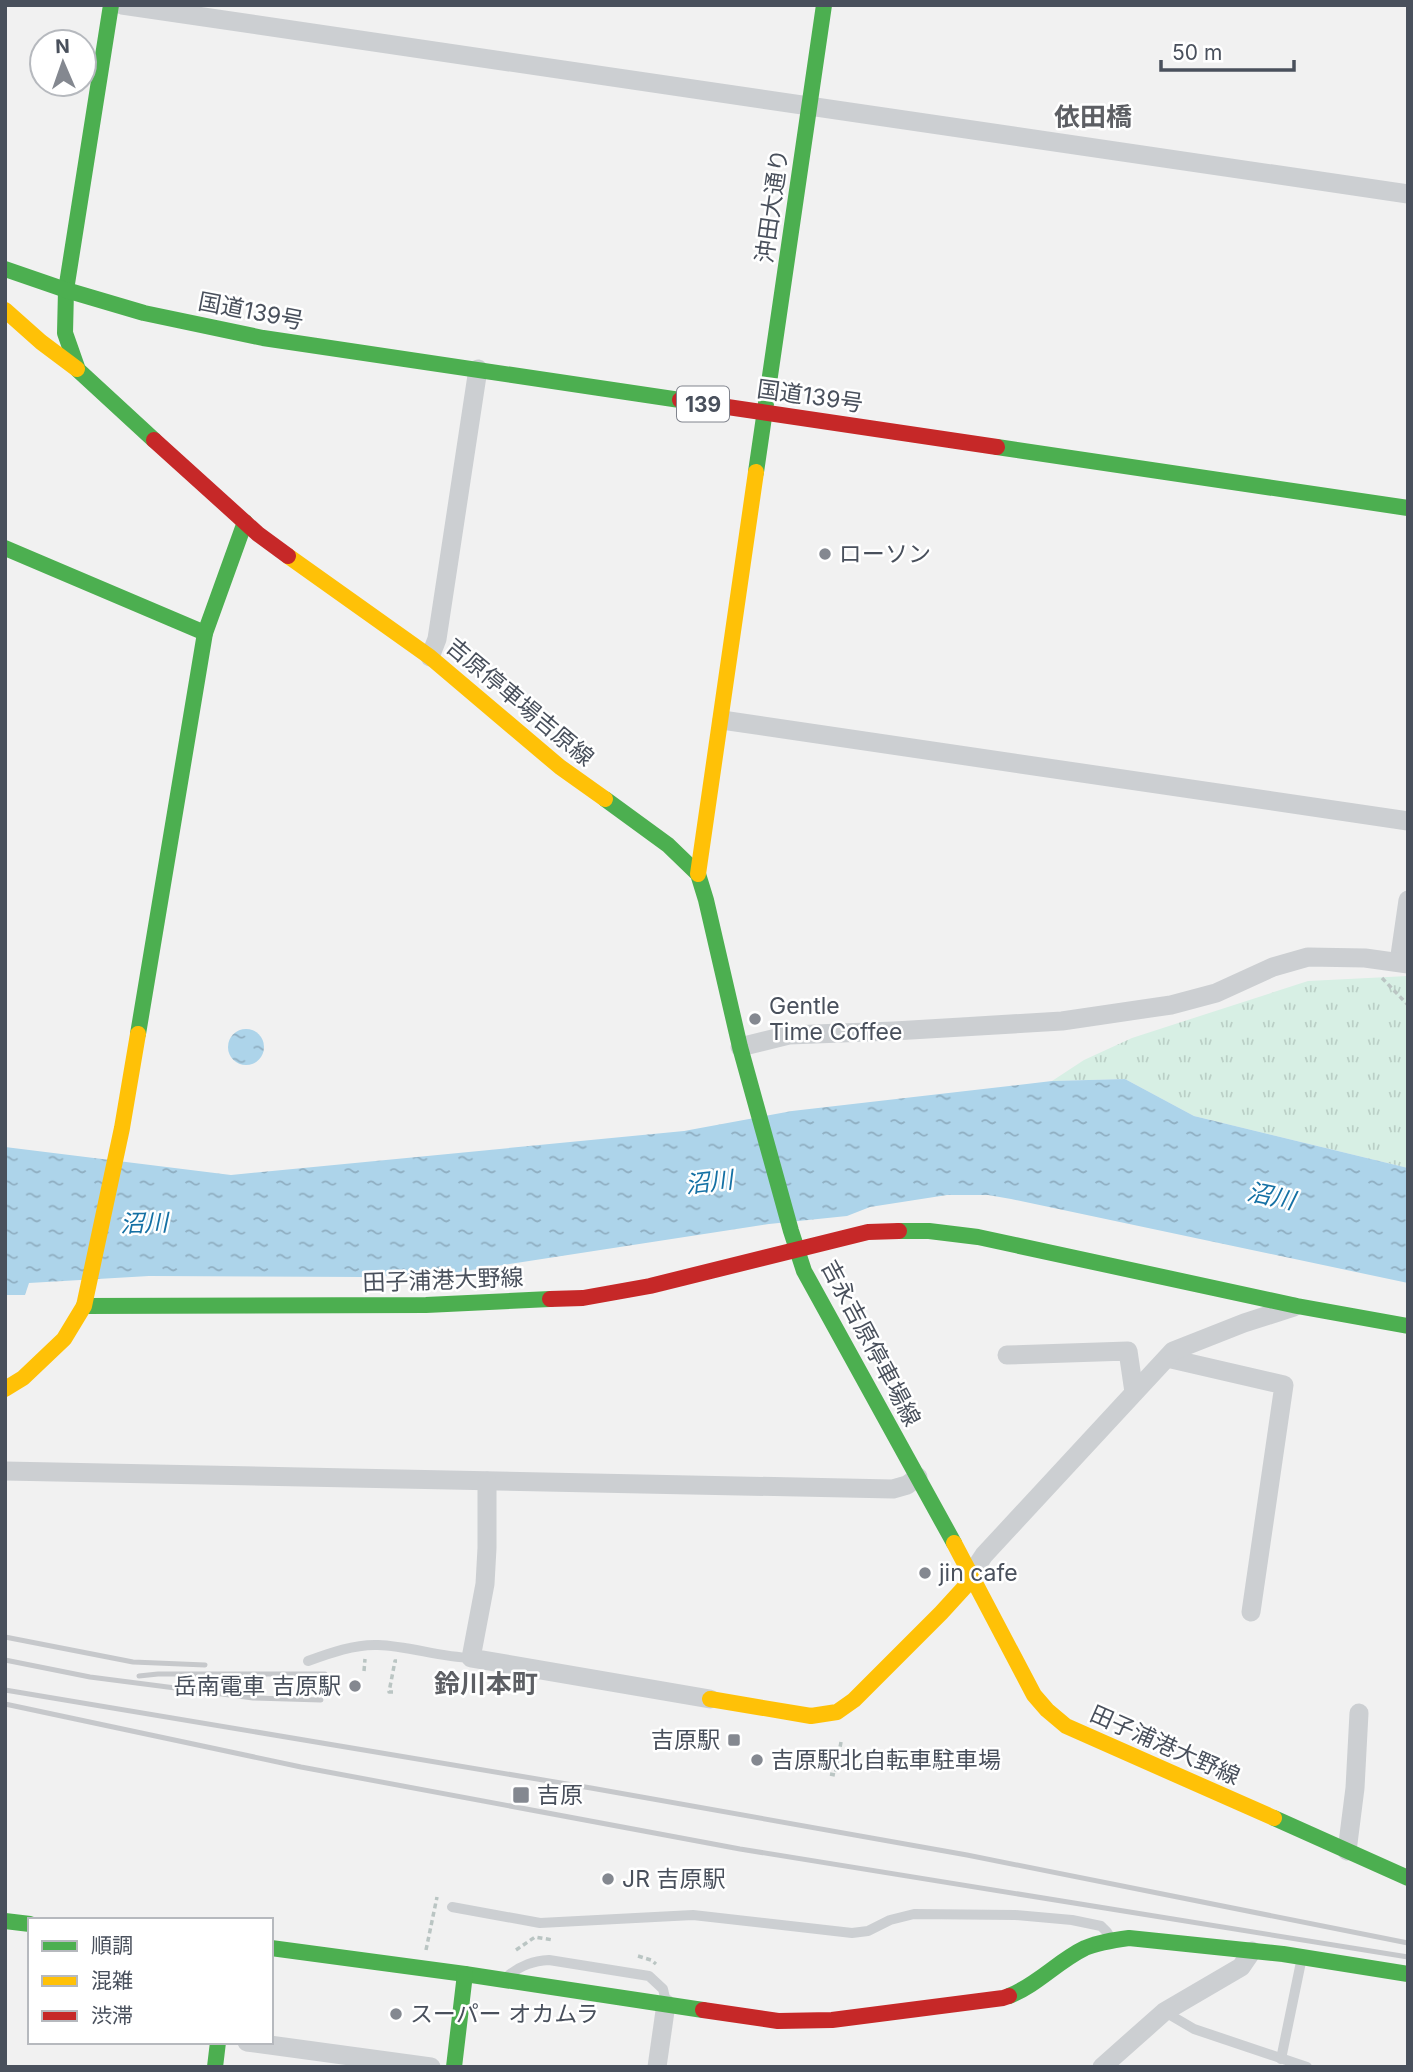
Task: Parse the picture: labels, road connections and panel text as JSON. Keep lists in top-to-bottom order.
{
  "streets": {
    "main road": [
      "沖田大通り",
      "国道139号",
      "139",
      "吉原停車場吉原線",
      "田子浦港大野線",
      "吉永吉原停車場線"
    ]
  },
  "crossings": [
    ["沖田大通り", "国道139号"],
    ["沖田大通り", "吉原停車場吉原線"],
    ["国道139号", "吉原停車場吉原線"],
    ["吉原停車場吉原線", "田子浦港大野線"],
    ["吉原停車場吉原線", "吉永吉原停車場線"],
    ["田子浦港大野線", "吉永吉原停車場線"]
  ],
  "districts": ["依田橋", "鈴川本町"],
  "water": ["沼川"],
  "places": {
    "other": [
      "ローソン",
      "Gentle Time Coffee",
      "jin cafe",
      "岳南電車 吉原駅",
      "吉原駅北自転車駐車場",
      "JR 吉原駅",
      "スーパー オカムラ"
    ],
    "transit": ["吉原駅", "吉原"]
  },
  "legend": ["順調", "混雑", "渋滞"],
  "scale_bar": "50 m",
  "north": "top"
}
